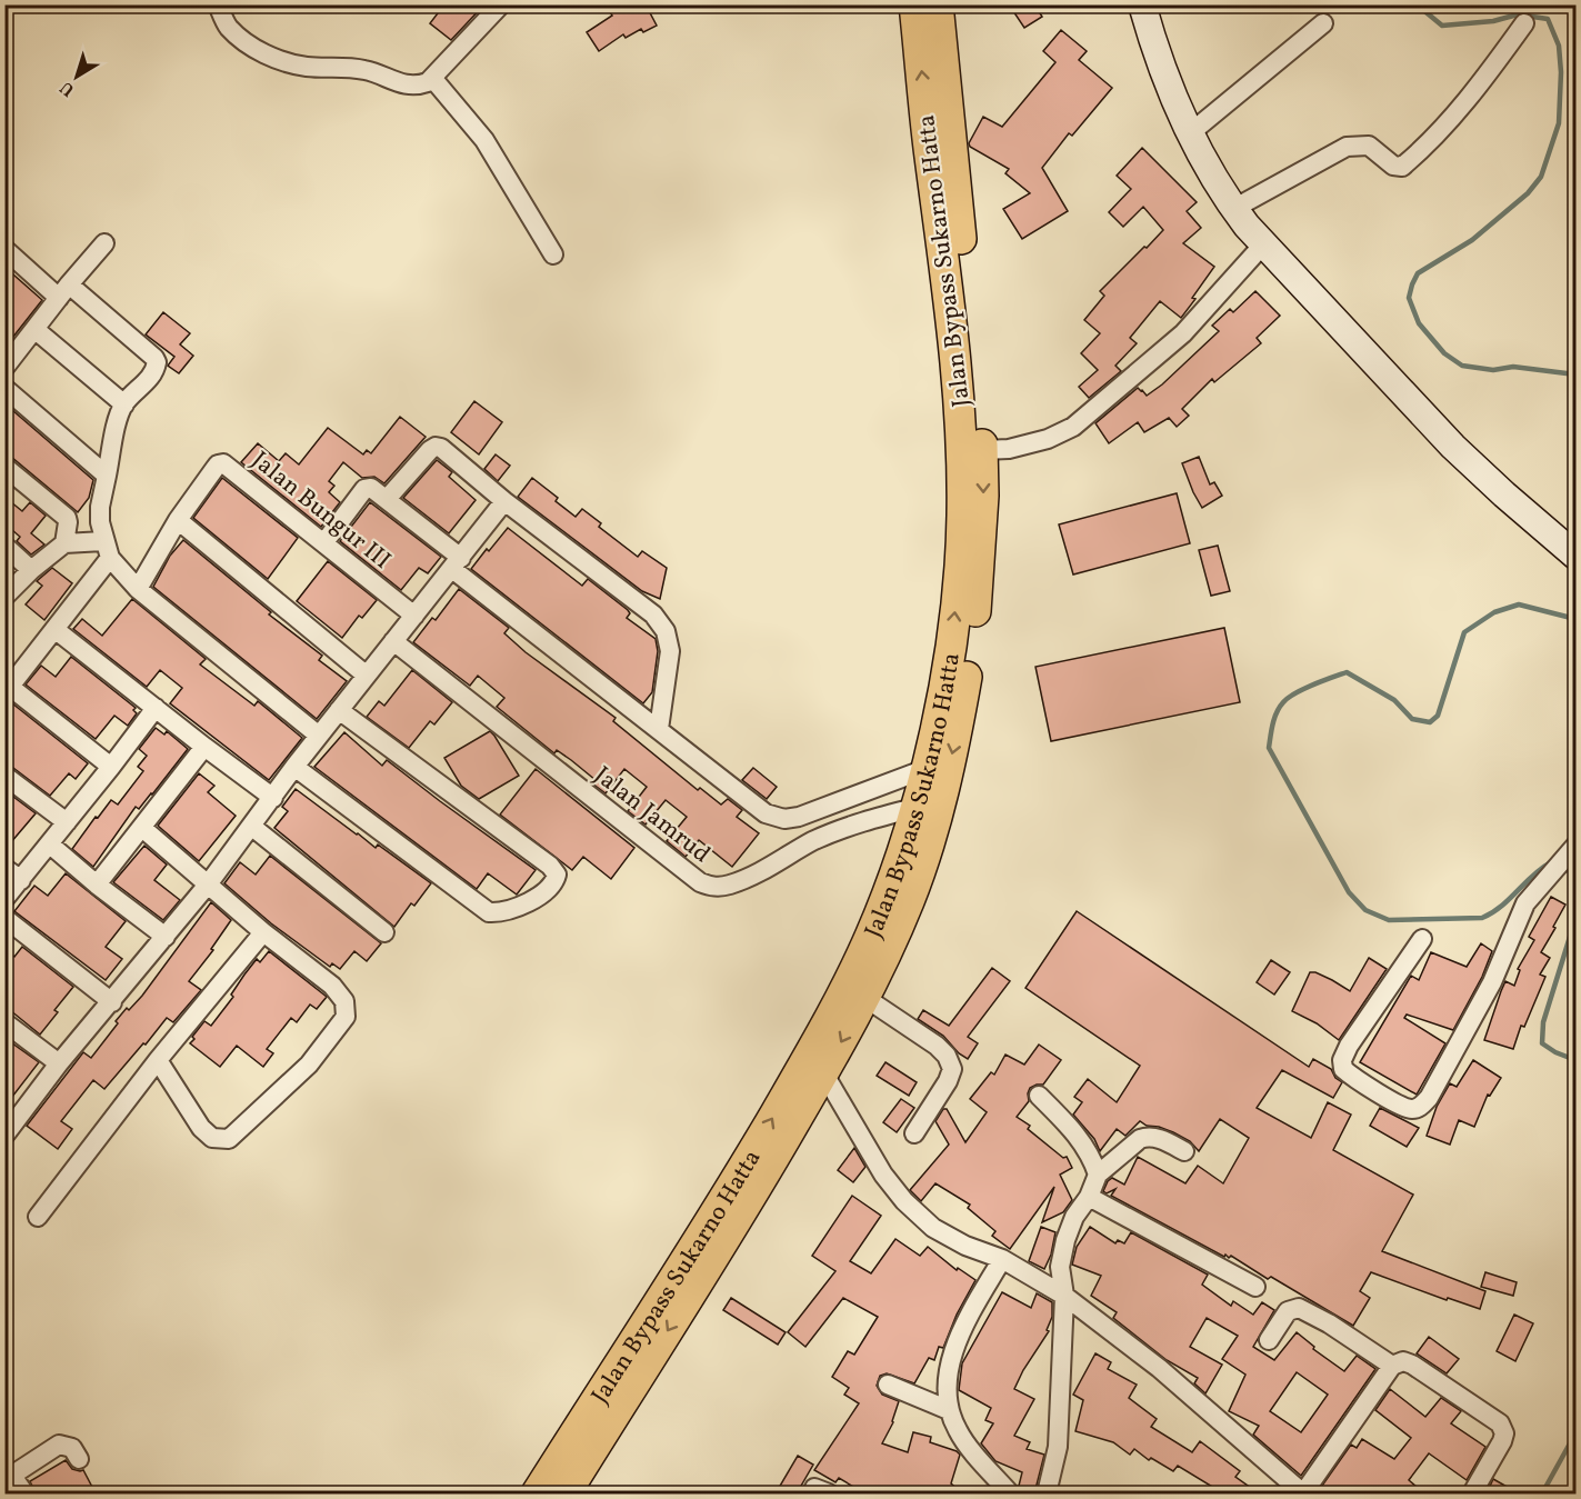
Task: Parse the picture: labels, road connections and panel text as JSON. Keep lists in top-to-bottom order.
{
  "streets": {
    "highway": ["Jalan Bypass Sukarno Hatta"],
    "street": ["Jalan Bungur III", "Jalan Jamrud"]
  },
  "crossings": [
    ["Jalan Bypass Sukarno Hatta", "Jalan Jamrud"]
  ],
  "north": "bottom left"
}
